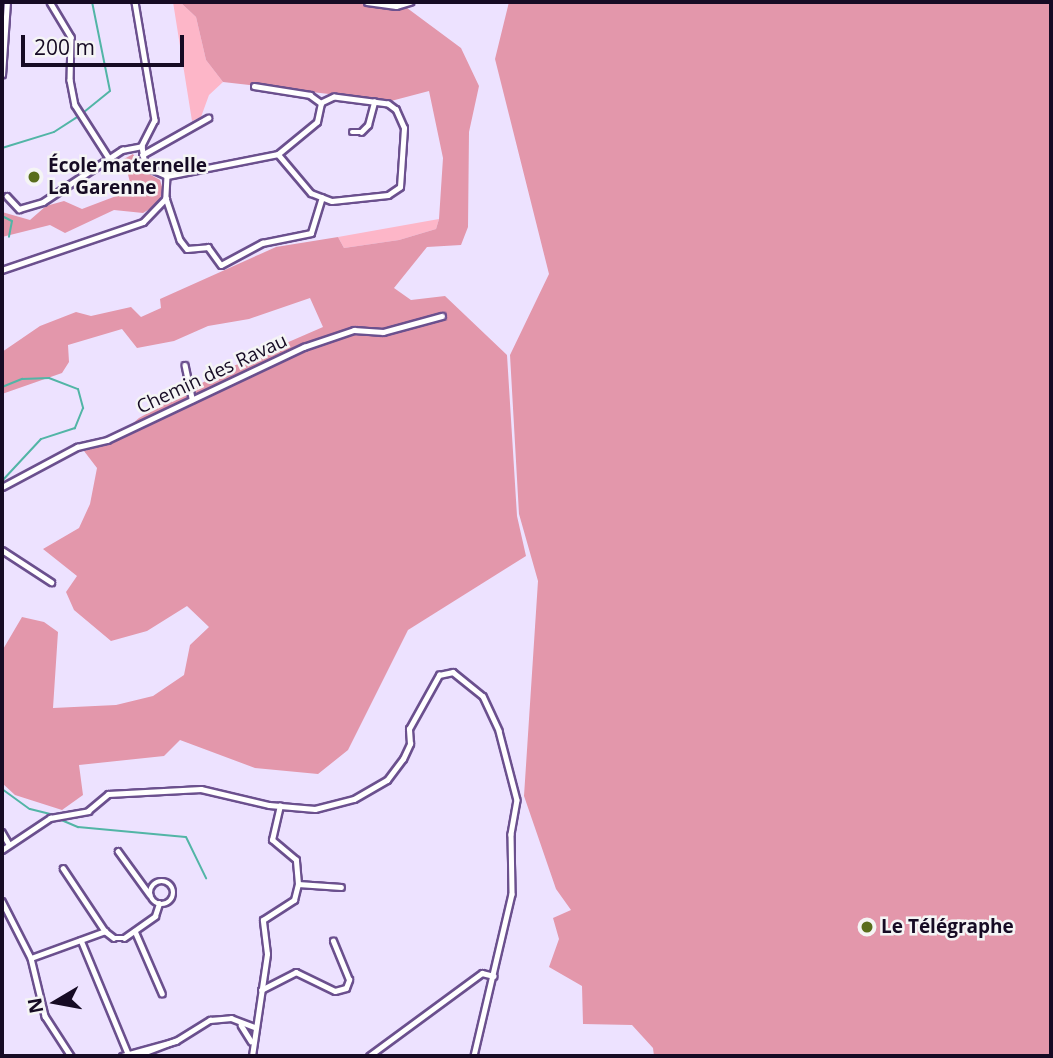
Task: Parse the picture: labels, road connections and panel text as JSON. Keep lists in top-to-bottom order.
{
  "streets": {
    "street": ["Chemin des Ravau"]
  },
  "places": ["École maternelle La Garenne", "Le Télégraphe"],
  "scale_bar": "200 m",
  "north": "left"
}
